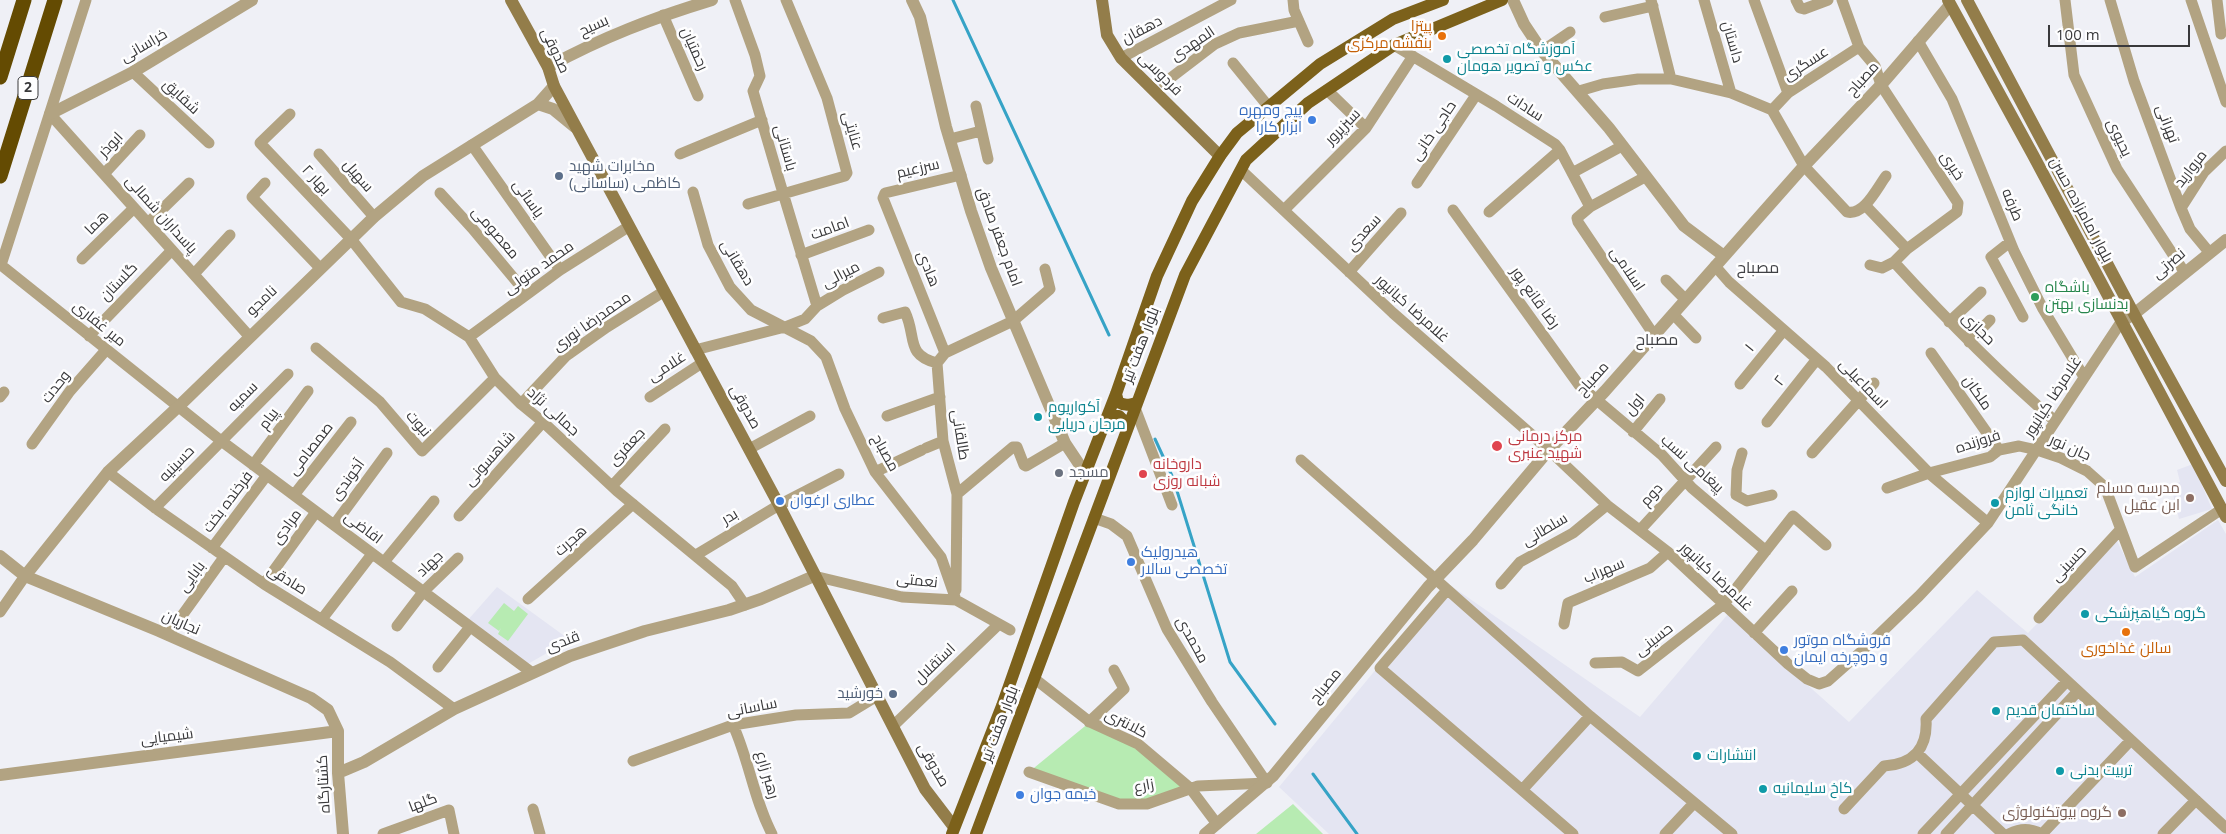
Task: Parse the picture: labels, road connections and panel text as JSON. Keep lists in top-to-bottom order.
{
  "streets": {
    "highway": ["2"],
    "main road": [
      "صدوقی",
      "فردوسی",
      "بلوار امامزاده حسن",
      "بلوار هفت تیر"
    ],
    "street": [
      "بسیح",
      "دهقان",
      "داستان",
      "المهدی",
      "خراسانی",
      "رحمتیان",
      "عسگری",
      "مصباح",
      "شقایق",
      "سادات",
      "تهرانی",
      "سبزپرور",
      "عنایتی",
      "حاجی خانی",
      "یحیوی",
      "ابوذر",
      "باستانی",
      "خیری",
      "سرزعیم",
      "مروارید",
      "سهیل",
      "بهار ۲",
      "یاسائی",
      "طرفه",
      "پاسداران شمالی",
      "هما",
      "امامت",
      "معصومی",
      "سعدی",
      "امام جعفر صادق",
      "دهقانی",
      "نصرتی",
      "محمد متولی",
      "هادی",
      "اسلامی",
      "میرالی",
      "گلستان",
      "رضا قانع پور",
      "نامجو",
      "غلامرضا کیانپور",
      "محمدرضا نوری",
      "میر غفاری",
      "حجازی",
      "۱",
      "غلامی",
      "۲",
      "اسماعیلی",
      "وحدت",
      "ملکان",
      "سمیه",
      "اول",
      "جمالی نژاد",
      "پیام",
      "نبوت",
      "طالقانی",
      "فروزنده",
      "جعفری",
      "جان نور",
      "صمصامی",
      "شاهسونی",
      "حسینیه",
      "پیغامی نسب",
      "آخوندی",
      "دوم",
      "فرخنده بخت",
      "بدر",
      "مرادی",
      "افاضی",
      "سلطانی",
      "هجرت",
      "جهاد",
      "حسینی",
      "سهراب",
      "بابایی",
      "صادقی",
      "نعمتی",
      "نجاریان",
      "محمدی",
      "قندی",
      "استقلال",
      "ساسانی",
      "کلانتری",
      "شیمیایی",
      "رهبر زارع",
      "کشتارگاه",
      "زارع",
      "گلها"
    ]
  },
  "crossings": [
    ["بسیح", "رحمتیان"],
    ["بسیح", "صدوقی"],
    ["دهقان", "فردوسی"],
    ["خراسانی", "شقایق"],
    ["خراسانی", "پاسداران شمالی"],
    ["صدوقی", "محمد متولی"],
    ["صدوقی", "میرالی"],
    ["صدوقی", "نامجو"],
    ["صدوقی", "محمدرضا نوری"],
    ["صدوقی", "بلوار هفت تیر"],
    ["صدوقی", "غلامی"],
    ["صدوقی", "بدر"],
    ["صدوقی", "نعمتی"],
    ["صدوقی", "قندی"],
    ["صدوقی", "استقلال"],
    ["صدوقی", "ساسانی"],
    ["عسگری", "خیری"],
    ["فردوسی", "بلوار هفت تیر"],
    ["مصباح", "خیری"],
    ["مصباح", "طرفه"],
    ["مصباح", "بلوار امامزاده حسن"],
    ["مصباح", "دهقانی"],
    ["مصباح", "اسلامی"],
    ["مصباح", "میرالی"],
    ["مصباح", "رضا قانع پور"],
    ["مصباح", "غلامرضا کیانپور"],
    ["مصباح", "اسماعیلی"],
    ["مصباح", "طالقانی"],
    ["مصباح", "پیغامی نسب"],
    ["مصباح", "نعمتی"],
    ["مصباح", "محمدی"],
    ["مصباح", "کلانتری"],
    ["مصباح", "زارع"],
    ["سادات", "سبزپرور"],
    ["سادات", "حاجی خانی"],
    ["سادات", "بلوار هفت تیر"],
    ["تهرانی", "مروارید"],
    ["تهرانی", "نصرتی"],
    ["سبزپرور", "غلامرضا کیانپور"],
    ["عنایتی", "باستانی"],
    ["یحیوی", "نصرتی"],
    ["ابوذر", "پاسداران شمالی"],
    ["باستانی", "امامت"],
    ["باستانی", "میرالی"],
    ["خیری", "حجازی"],
    ["سرزعیم", "امام جعفر صادق"],
    ["سرزعیم", "هادی"],
    ["سهیل", "نامجو"],
    ["بهار ۲", "نامجو"],
    ["بهار ۲", "جمالی نژاد"],
    ["یاسائی", "محمد متولی"],
    ["یاسائی", "نامجو"],
    ["طرفه", "غلامرضا کیانپور"],
    ["بلوار امامزاده حسن", "نصرتی"],
    ["بلوار امامزاده حسن", "غلامرضا کیانپور"],
    ["بلوار امامزاده حسن", "جان نور"],
    ["پاسداران شمالی", "هما"],
    ["پاسداران شمالی", "گلستان"],
    ["پاسداران شمالی", "نامجو"],
    ["معصومی", "محمد متولی"],
    ["سعدی", "غلامرضا کیانپور"],
    ["امام جعفر صادق", "بلوار هفت تیر"],
    ["دهقانی", "میرالی"],
    ["نصرتی", "غلامرضا کیانپور"],
    ["محمد متولی", "جمالی نژاد"],
    ["گلستان", "میر غفاری"],
    ["رضا قانع پور", "پیغامی نسب"],
    ["نامجو", "میر غفاری"],
    ["نامجو", "جمالی نژاد"],
    ["نامجو", "افاضی"],
    ["نامجو", "صادقی"],
    ["نامجو", "نجاریان"],
    ["غلامرضا کیانپور", "حجازی"],
    ["غلامرضا کیانپور", "بلوار هفت تیر"],
    ["غلامرضا کیانپور", "اسماعیلی"],
    ["غلامرضا کیانپور", "فروزنده"],
    ["غلامرضا کیانپور", "جان نور"],
    ["غلامرضا کیانپور", "دوم"],
    ["غلامرضا کیانپور", "سلطانی"],
    ["غلامرضا کیانپور", "حسینی"],
    ["غلامرضا کیانپور", "سهراب"],
    ["محمدرضا نوری", "جمالی نژاد"],
    ["میر غفاری", "وحدت"],
    ["میر غفاری", "افاضی"],
    ["بلوار هفت تیر", "محمدی"],
    ["بلوار هفت تیر", "کلانتری"],
    ["۱", "اسماعیلی"],
    ["۲", "اسماعیلی"],
    ["اسماعیلی", "فروزنده"],
    ["ملکان", "فروزنده"],
    ["سمیه", "حسینیه"],
    ["سمیه", "افاضی"],
    ["اول", "پیغامی نسب"],
    ["جمالی نژاد", "نبوت"],
    ["جمالی نژاد", "جعفری"],
    ["جمالی نژاد", "شاهسونی"],
    ["جمالی نژاد", "بدر"],
    ["جمالی نژاد", "هجرت"],
    ["جمالی نژاد", "قندی"],
    ["پیام", "افاضی"],
    ["طالقانی", "نعمتی"],
    ["فروزنده", "جان نور"],
    ["جان نور", "حسینی"],
    ["صمصامی", "افاضی"],
    ["حسینیه", "افاضی"],
    ["حسینیه", "صادقی"],
    ["پیغامی نسب", "دوم"],
    ["آخوندی", "افاضی"],
    ["فرخنده بخت", "افاضی"],
    ["فرخنده بخت", "صادقی"],
    ["مرادی", "افاضی"],
    ["مرادی", "صادقی"],
    ["افاضی", "جهاد"],
    ["افاضی", "قندی"],
    ["بابایی", "نجاریان"],
    ["صادقی", "قندی"],
    ["نعمتی", "قندی"],
    ["نعمتی", "استقلال"],
    ["نجاریان", "شیمیایی"],
    ["نجاریان", "کشتارگاه"],
    ["محمدی", "زارع"],
    ["قندی", "کشتارگاه"],
    ["ساسانی", "رهبر زارع"],
    ["کلانتری", "زارع"],
    ["شیمیایی", "کشتارگاه"]
  ],
  "districts": ["مصباح", "مصباح"],
  "places": [
    "پیتزا بنفشه مرکزی",
    "آموزشگاه تخصصی عکس و تصویر هومان",
    "پیچ ومهره ابزار کارا",
    "مخابرات شهید کاظمی (ساسانی)",
    "باشگاه بدنسازی بهتن",
    "آکواریوم مرجان دریایی",
    "مرکز درمانی شهید عنبری",
    "مسجد",
    "داروخانه شبانه روزی",
    "مدرسه مسلم ابن عقیل",
    "عطاری ارغوان",
    "تعمیرات لوازم خانگی ثامن",
    "هیدرولیک تخصصی سالار",
    "گروه گیاهپزشکی",
    "سالن غذاخوری",
    "فروشگاه موتور و دوچرخه ایمان",
    "خورشید",
    "ساختمان قدیم",
    "انتشارات",
    "تربیت بدنی",
    "کاخ سلیمانیه",
    "خیمه جوان",
    "گروه بیوتکنولوژی"
  ],
  "scale_bar": "100 m"
}
